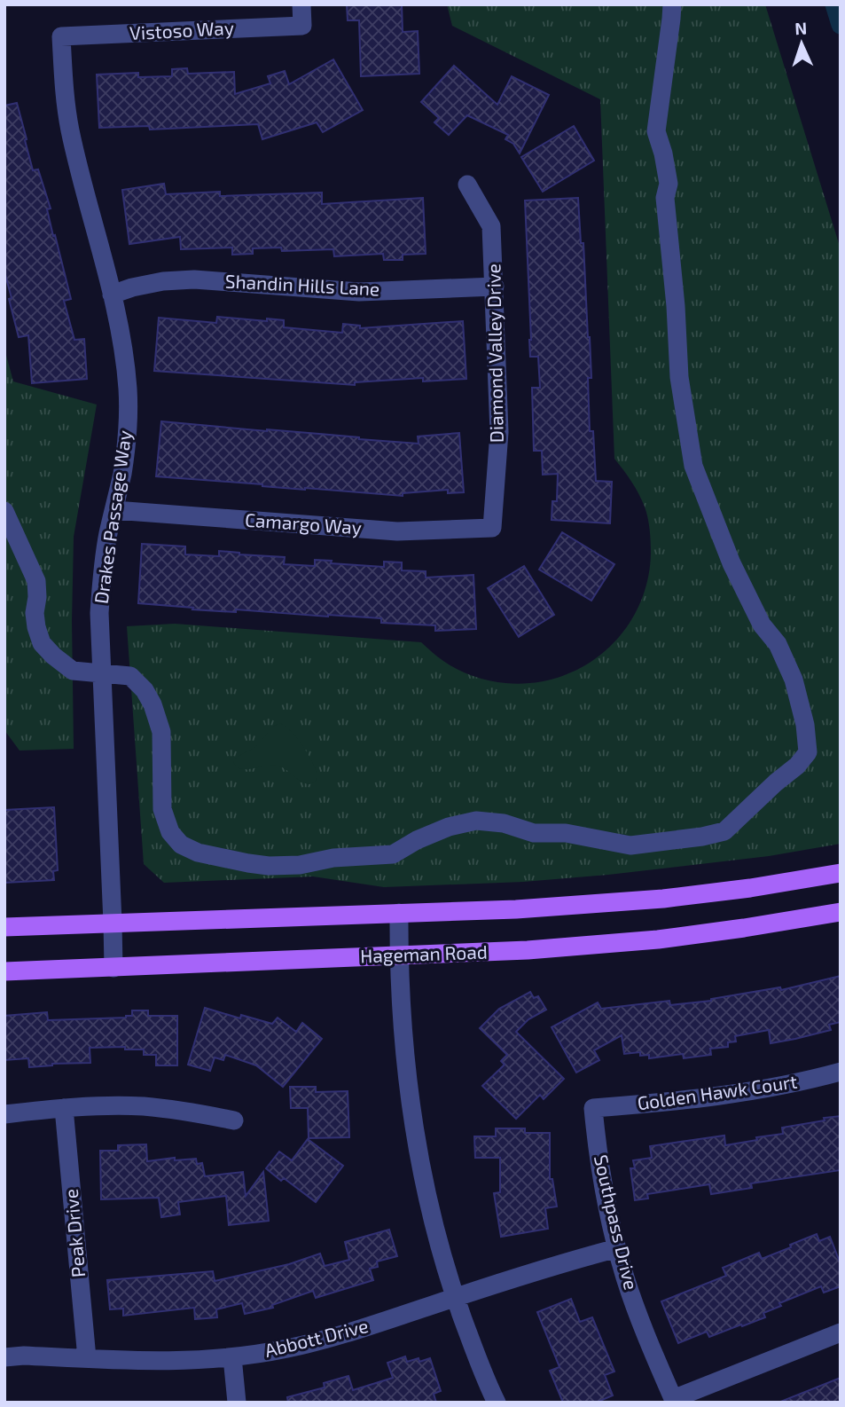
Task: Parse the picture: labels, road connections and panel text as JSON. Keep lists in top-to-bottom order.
{
  "streets": {
    "main road": ["Hageman Road"],
    "street": [
      "Vistoso Way",
      "Shandin Hills Lane",
      "Diamond Valley Drive",
      "Drakes Passage Way",
      "Camargo Way",
      "Golden Hawk Court",
      "Southpass Drive",
      "Peak Drive",
      "Abbott Drive"
    ]
  },
  "crossings": [
    ["Vistoso Way", "Drakes Passage Way"],
    ["Shandin Hills Lane", "Diamond Valley Drive"],
    ["Shandin Hills Lane", "Drakes Passage Way"],
    ["Diamond Valley Drive", "Camargo Way"],
    ["Drakes Passage Way", "Camargo Way"],
    ["Drakes Passage Way", "Hageman Road"],
    ["Golden Hawk Court", "Southpass Drive"],
    ["Southpass Drive", "Abbott Drive"],
    ["Peak Drive", "Abbott Drive"]
  ],
  "north": "top"
}
